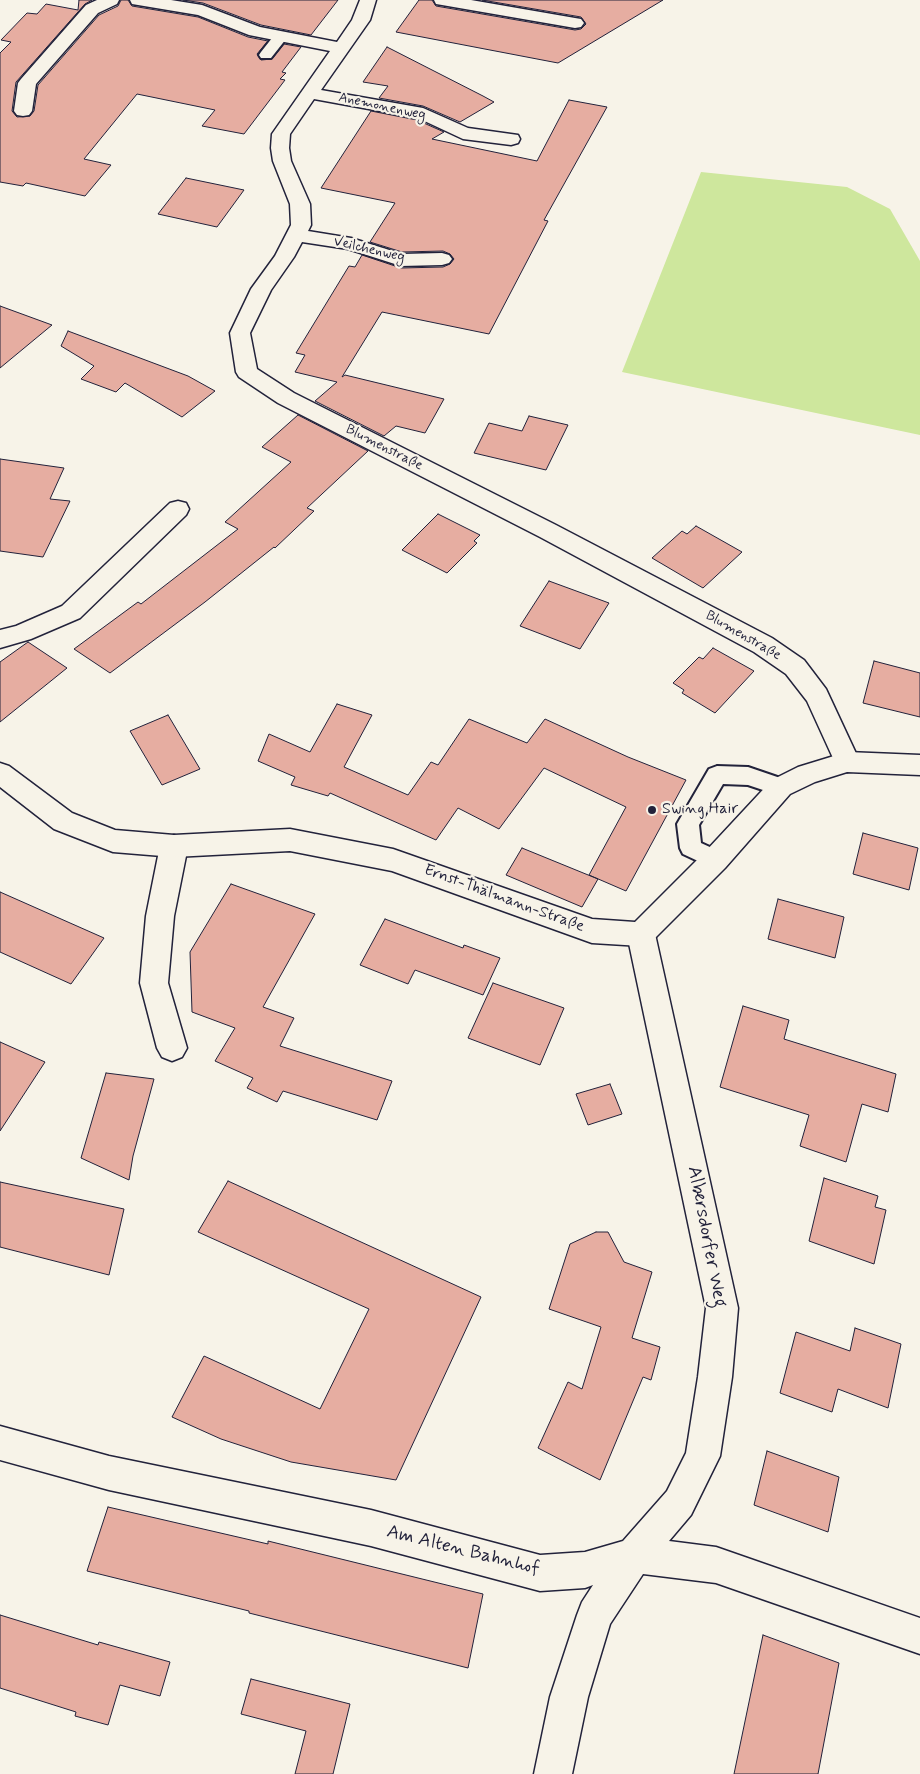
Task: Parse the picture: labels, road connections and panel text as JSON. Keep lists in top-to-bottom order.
{
  "streets": {
    "street": [
      "Anemonenweg",
      "Veilchenweg",
      "Blumenstraße",
      "Ernst-Thälmann-Straße",
      "Albersdorfer Weg",
      "Am Alten Bahnhof"
    ]
  },
  "crossings": [
    ["Anemonenweg", "Blumenstraße"],
    ["Veilchenweg", "Blumenstraße"],
    ["Ernst-Thälmann-Straße", "Albersdorfer Weg"],
    ["Albersdorfer Weg", "Am Alten Bahnhof"]
  ],
  "places": ["Swing Hair"]
}
